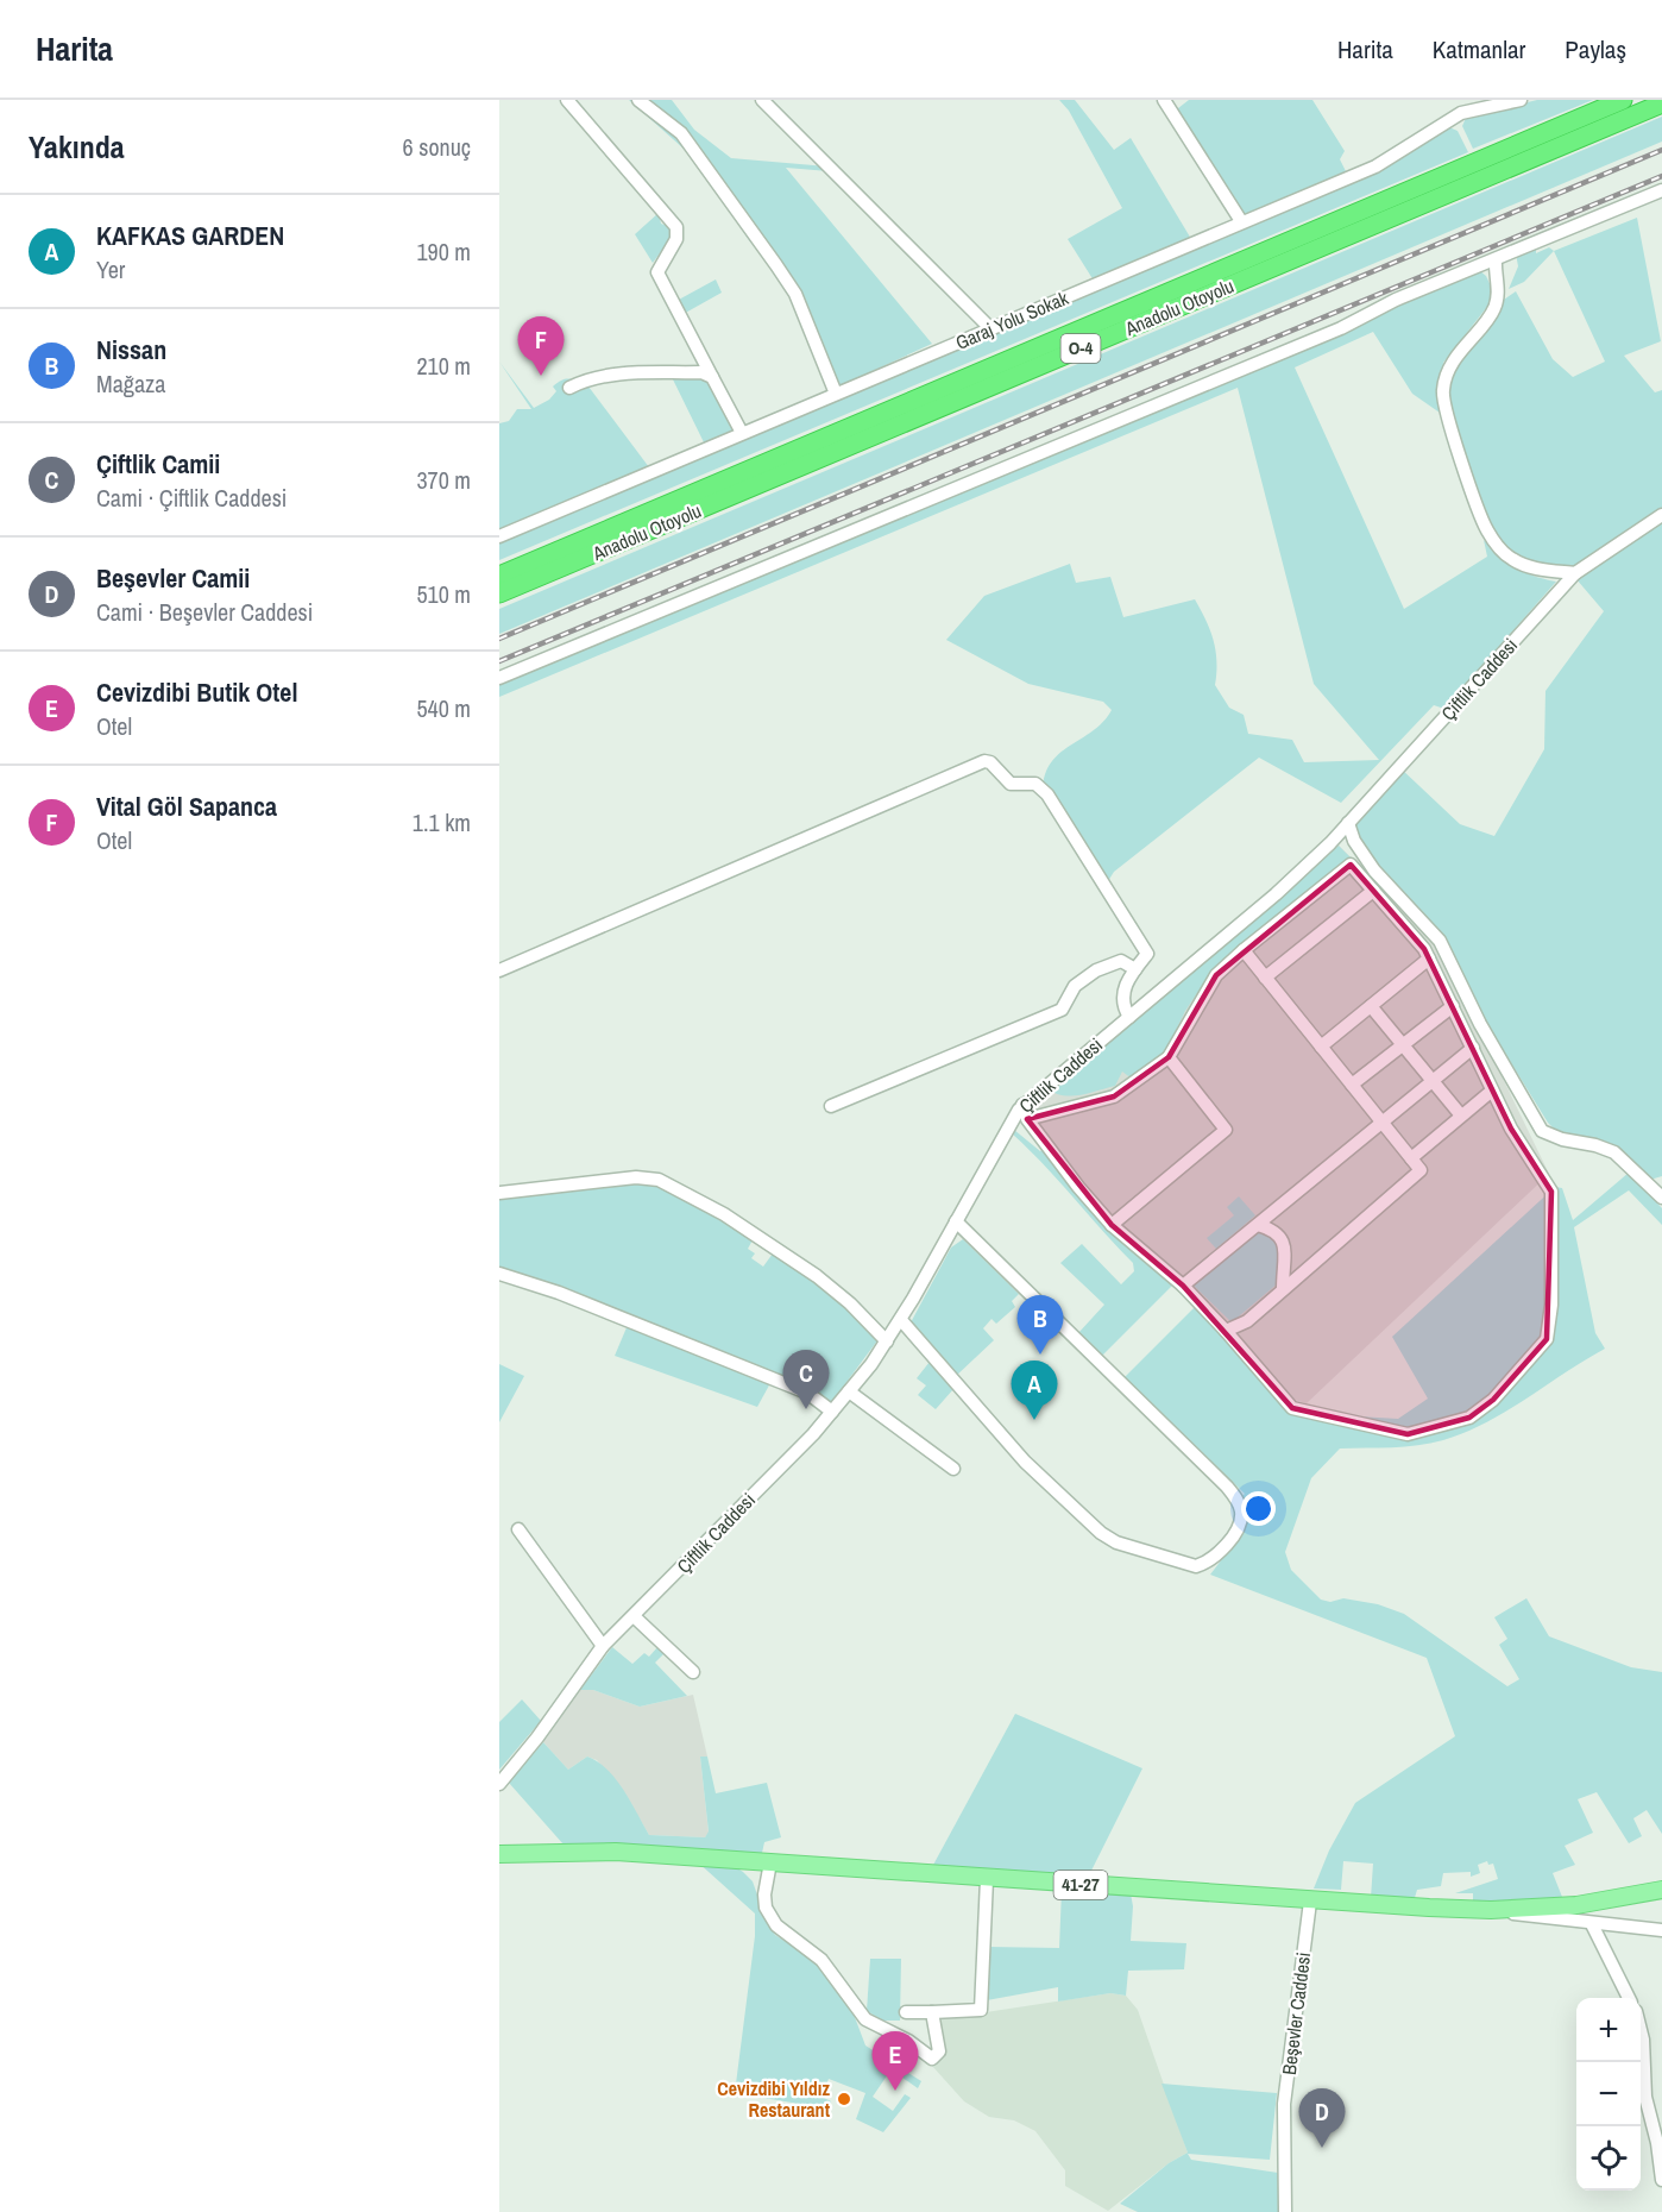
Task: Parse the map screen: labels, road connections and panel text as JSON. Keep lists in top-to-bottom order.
{
  "streets": {
    "highway": ["Anadolu Otoyolu", "O-4"],
    "main road": ["41-27"],
    "street": ["Garaj Yolu Sokak", "Çiftlik Caddesi", "Beşevler Caddesi"]
  },
  "crossings": [
    ["41-27", "Beşevler Caddesi"]
  ],
  "places": ["Cevizdibi Yıldız Restaurant"],
  "page": {
    "header": "Harita",
    "nav": ["Harita", "Katmanlar", "Paylaş"],
    "heading": ["Yakında", "6 sonuç"],
    "list": [
      {
        "mark": "A",
        "name": "KAFKAS GARDEN",
        "note": "Yer",
        "value": "190 m"
      },
      {
        "mark": "B",
        "name": "Nissan",
        "note": "Mağaza",
        "value": "210 m"
      },
      {
        "mark": "C",
        "name": "Çiftlik Camii",
        "note": "Cami · Çiftlik Caddesi",
        "value": "370 m"
      },
      {
        "mark": "D",
        "name": "Beşevler Camii",
        "note": "Cami · Beşevler Caddesi",
        "value": "510 m"
      },
      {
        "mark": "E",
        "name": "Cevizdibi Butik Otel",
        "note": "Otel",
        "value": "540 m"
      },
      {
        "mark": "F",
        "name": "Vital Göl Sapanca",
        "note": "Otel",
        "value": "1.1 km"
      }
    ],
    "pins": [
      "F",
      "B",
      "C",
      "A",
      "E",
      "D"
    ],
    "map_buttons": ["+", "−"]
  }
}
